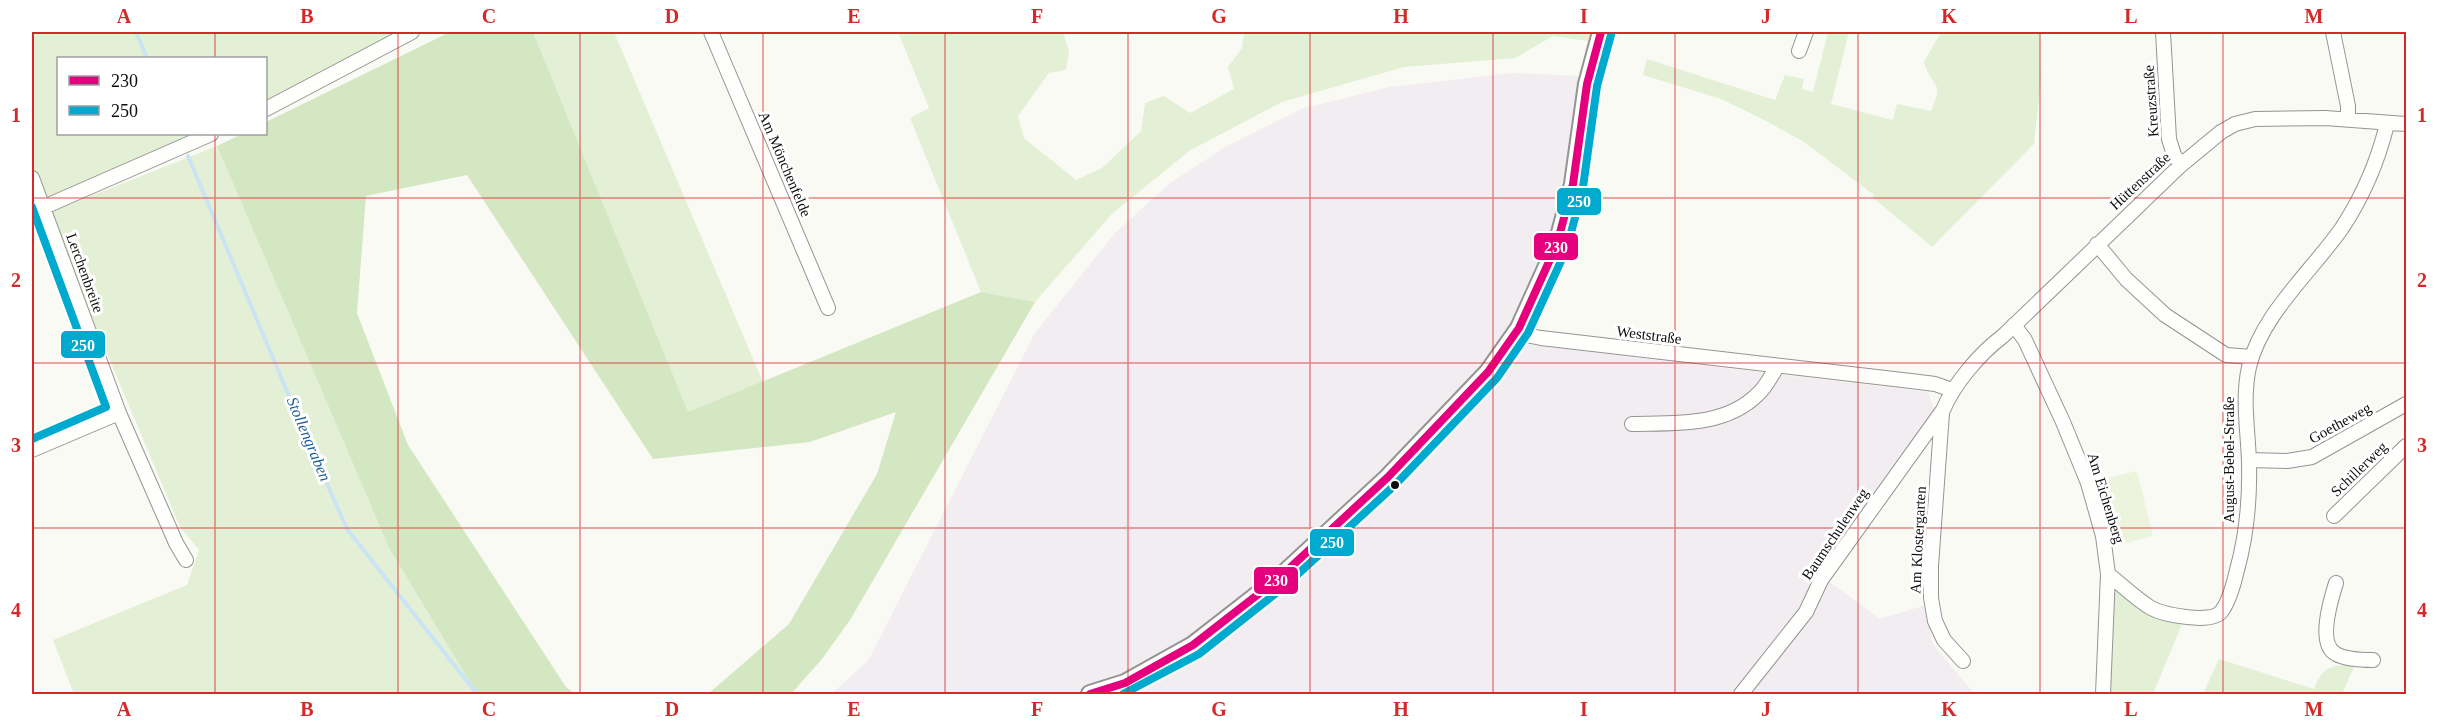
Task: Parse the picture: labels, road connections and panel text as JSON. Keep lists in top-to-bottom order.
{
  "streets": {
    "street": [
      "Kreuzstraße",
      "Am Mönchenfelde",
      "Hüttenstraße",
      "Lerchenbreite",
      "Weststraße",
      "Goetheweg",
      "August-Bebel-Straße",
      "Schillerweg",
      "Am Eichenberg",
      "Baumschulenweg",
      "Am Klostergarten"
    ]
  },
  "crossings": [
    ["Kreuzstraße", "Hüttenstraße"],
    ["Hüttenstraße", "Weststraße"],
    ["Hüttenstraße", "August-Bebel-Straße"],
    ["Hüttenstraße", "Am Eichenberg"],
    ["Hüttenstraße", "Baumschulenweg"],
    ["Weststraße", "Baumschulenweg"],
    ["Goetheweg", "August-Bebel-Straße"],
    ["August-Bebel-Straße", "Am Eichenberg"],
    ["Baumschulenweg", "Am Klostergarten"]
  ],
  "water": ["Stollengraben"],
  "lines": ["transit line 230", "transit line 250"],
  "legend": ["230", "250"],
  "grid": {
    "columns": [
      "A",
      "B",
      "C",
      "D",
      "E",
      "F",
      "G",
      "H",
      "I",
      "J",
      "K",
      "L",
      "M"
    ],
    "rows": [
      "1",
      "2",
      "3",
      "4"
    ]
  }
}
